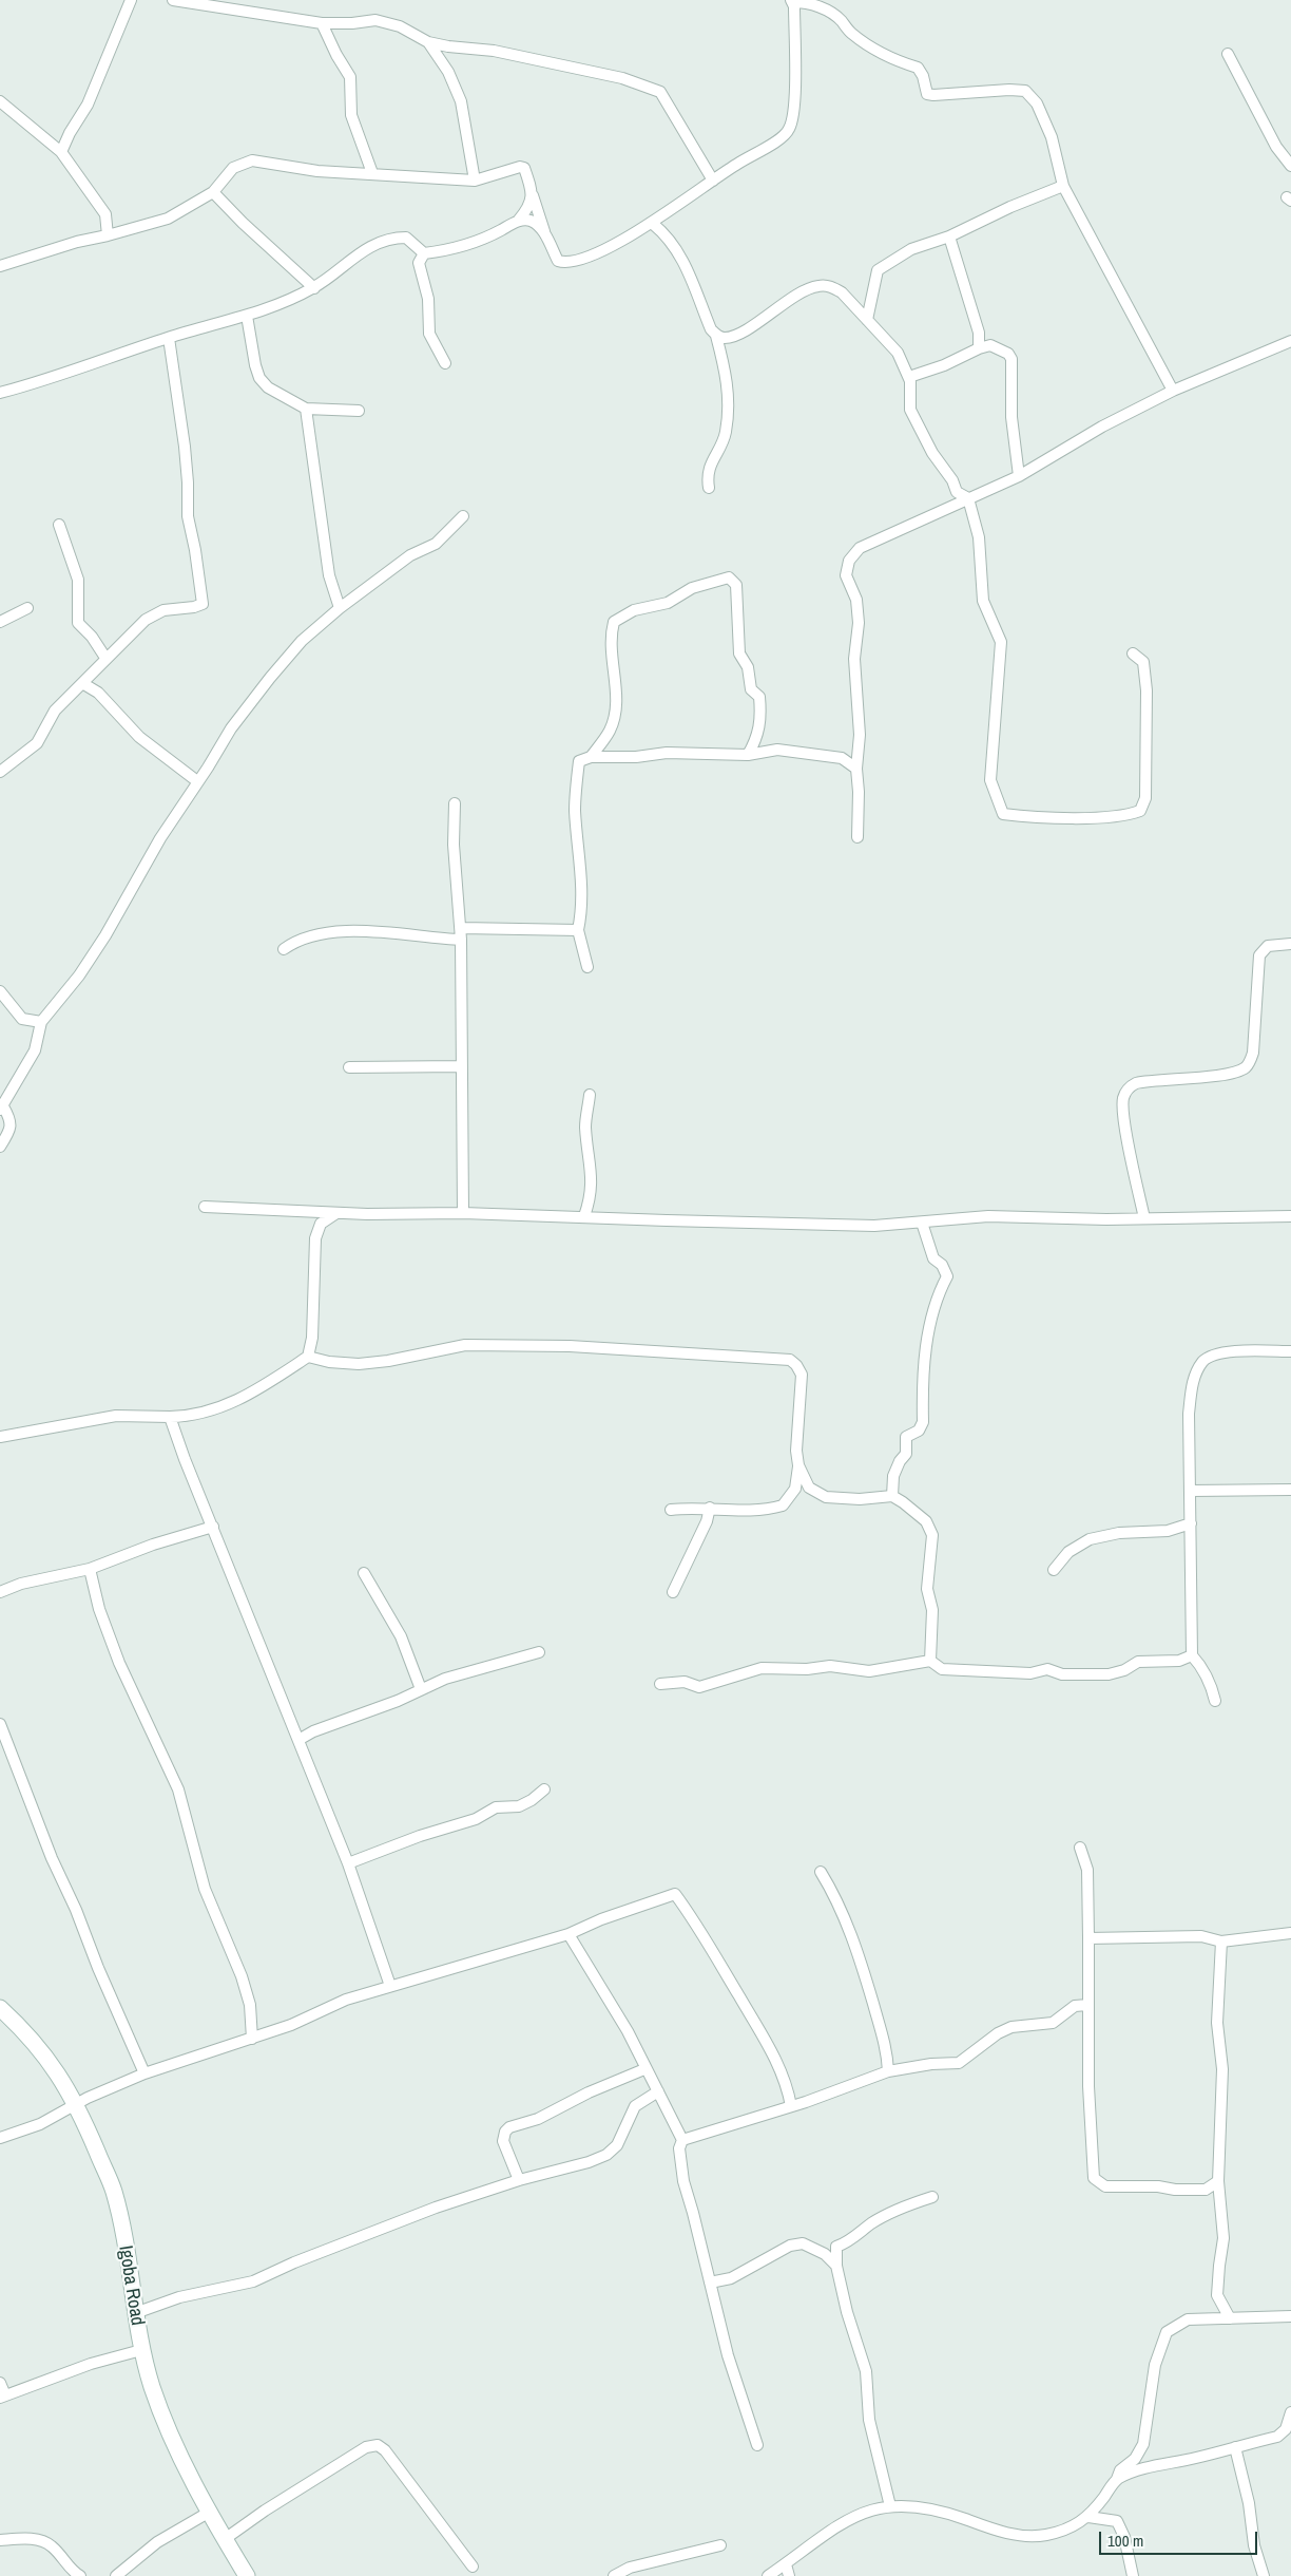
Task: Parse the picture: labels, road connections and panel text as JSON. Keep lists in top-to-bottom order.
{
  "streets": {
    "street": ["Igoba Road"]
  },
  "scale_bar": "100 m"
}
